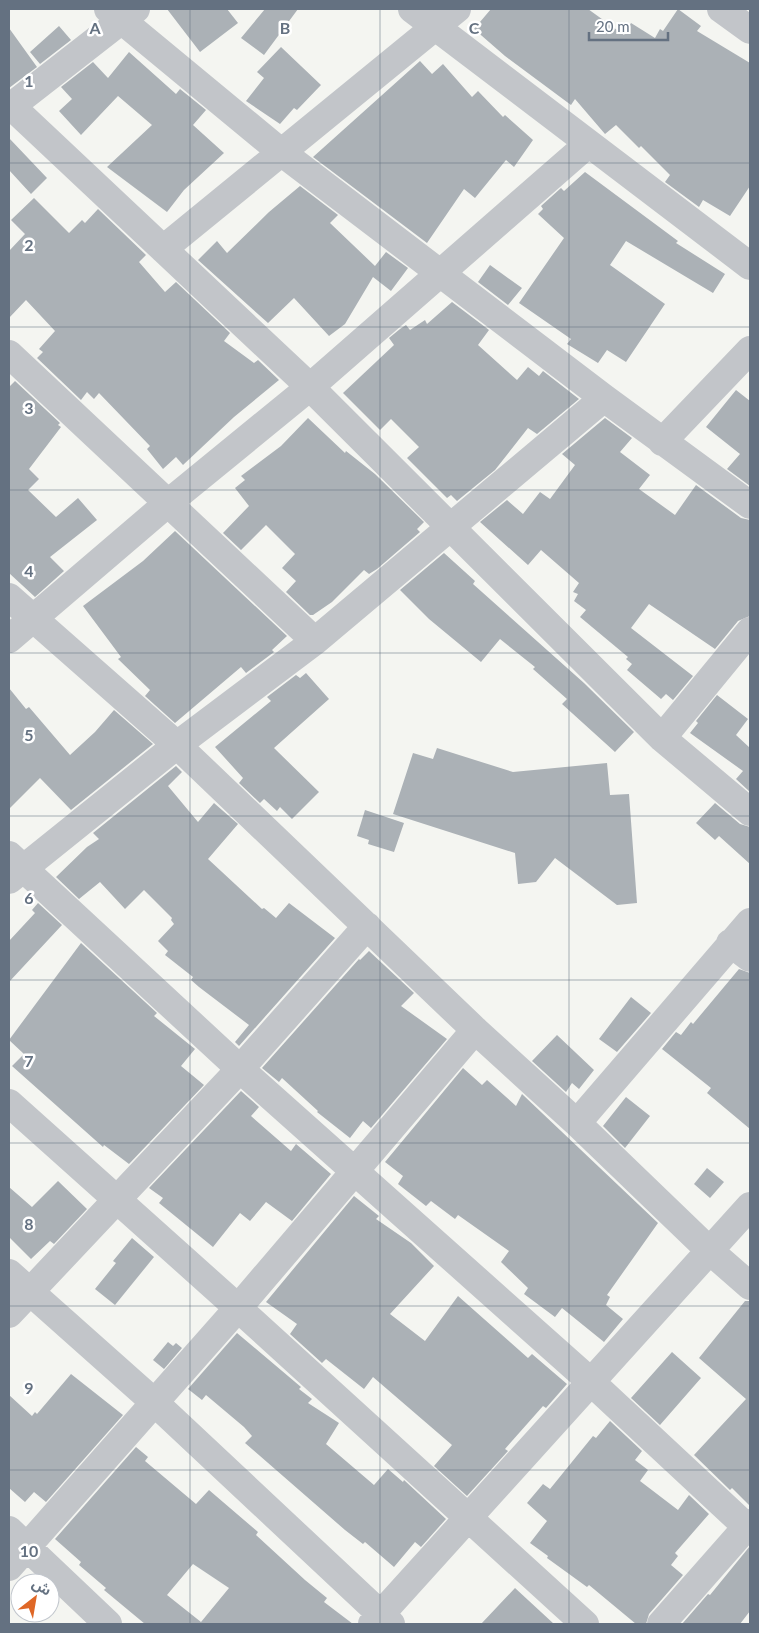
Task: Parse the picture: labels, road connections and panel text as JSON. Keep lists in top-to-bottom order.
{
  "scale_bar": "20 m",
  "north": "top right",
  "grid": {
    "columns": ["A", "B", "C"],
    "rows": [
      "1",
      "2",
      "3",
      "4",
      "5",
      "6",
      "7",
      "8",
      "9",
      "10"
    ]
  }
}
